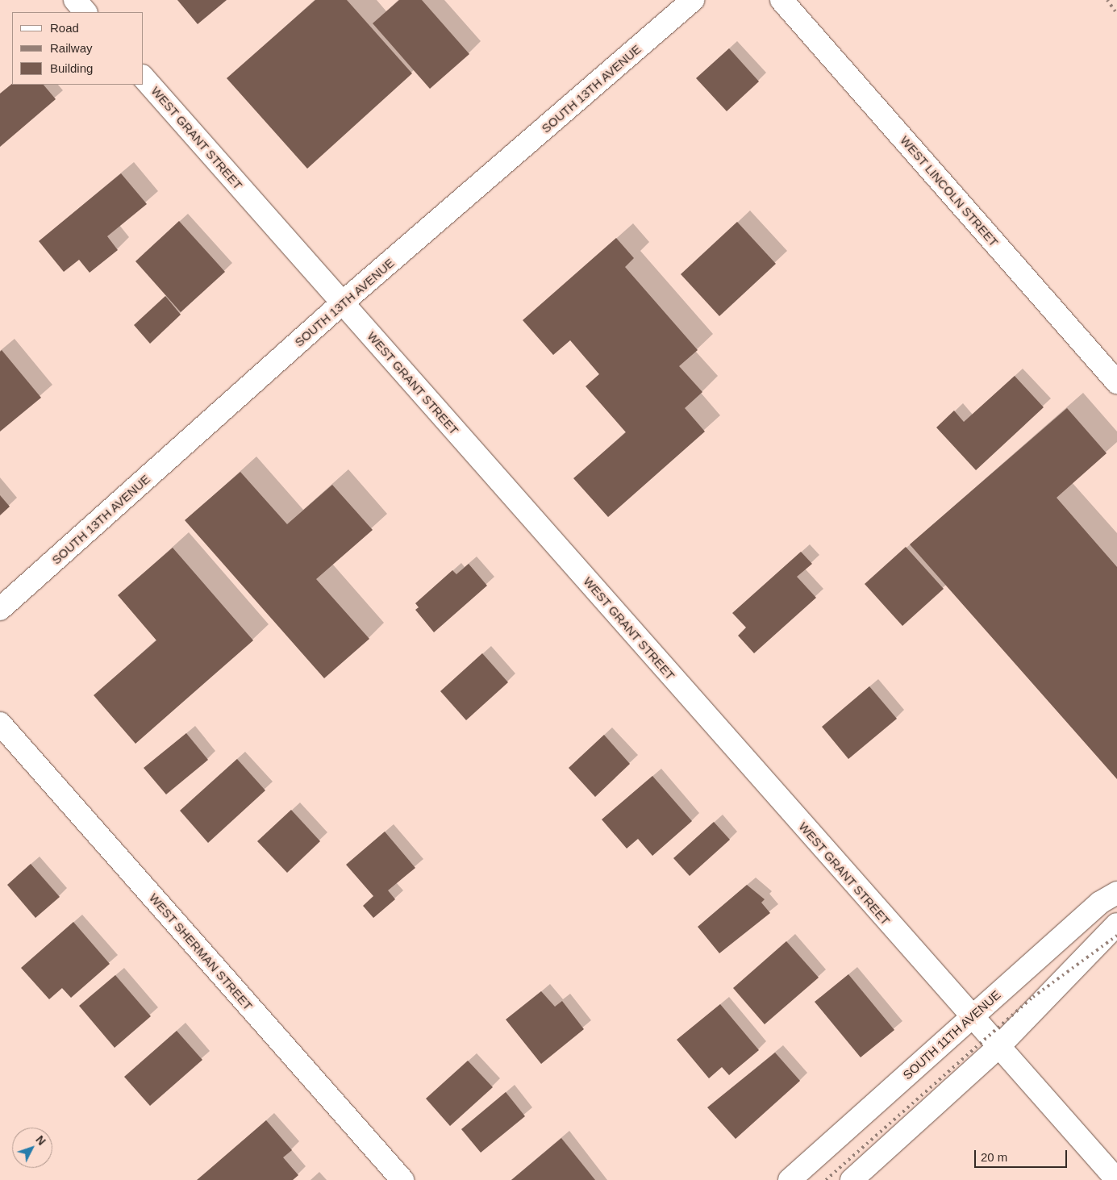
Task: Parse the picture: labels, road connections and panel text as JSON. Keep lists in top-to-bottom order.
{
  "streets": {
    "street": [
      "SOUTH 13TH AVENUE",
      "WEST GRANT STREET",
      "WEST LINCOLN STREET",
      "WEST SHERMAN STREET",
      "SOUTH 11TH AVENUE"
    ]
  },
  "crossings": [
    ["SOUTH 13TH AVENUE", "WEST GRANT STREET"],
    ["WEST GRANT STREET", "SOUTH 11TH AVENUE"]
  ],
  "legend": ["Road", "Railway", "Building"],
  "scale_bar": "20 m",
  "north": "top right"
}
